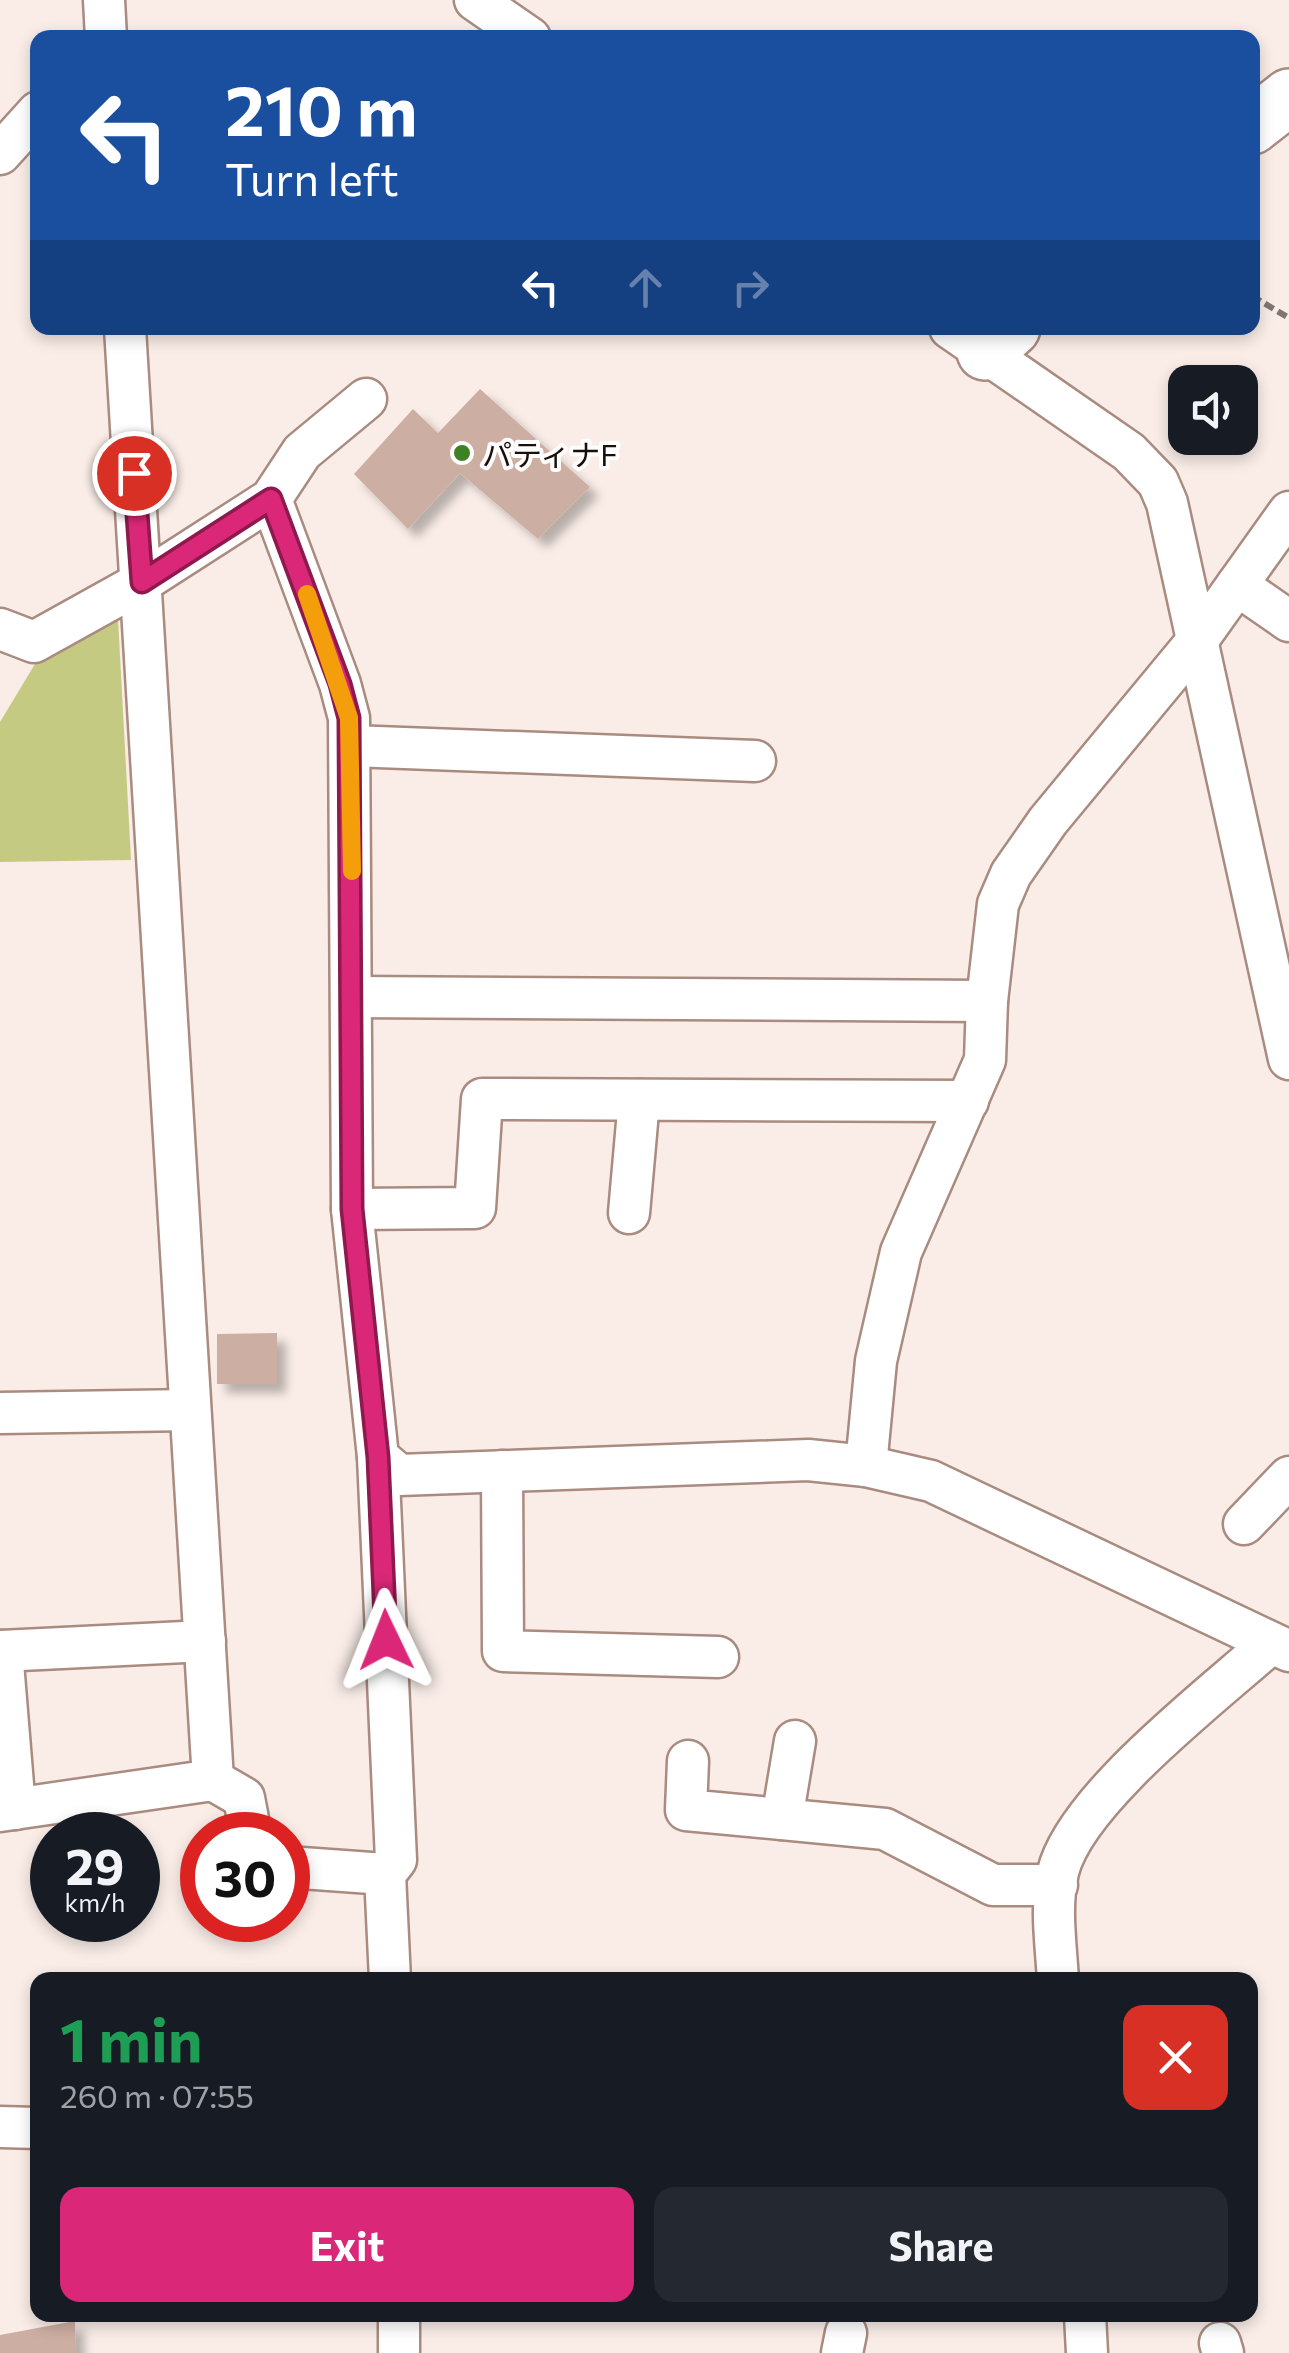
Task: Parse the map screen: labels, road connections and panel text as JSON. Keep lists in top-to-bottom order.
{
  "places": ["パティナF"],
  "page": {
    "turn": ["210 m", "Turn left"],
    "speed": "29 km/h",
    "limit": "30",
    "heading": ["1 min", "260 m · 07:55"],
    "buttons": ["Exit", "Share"]
  }
}
